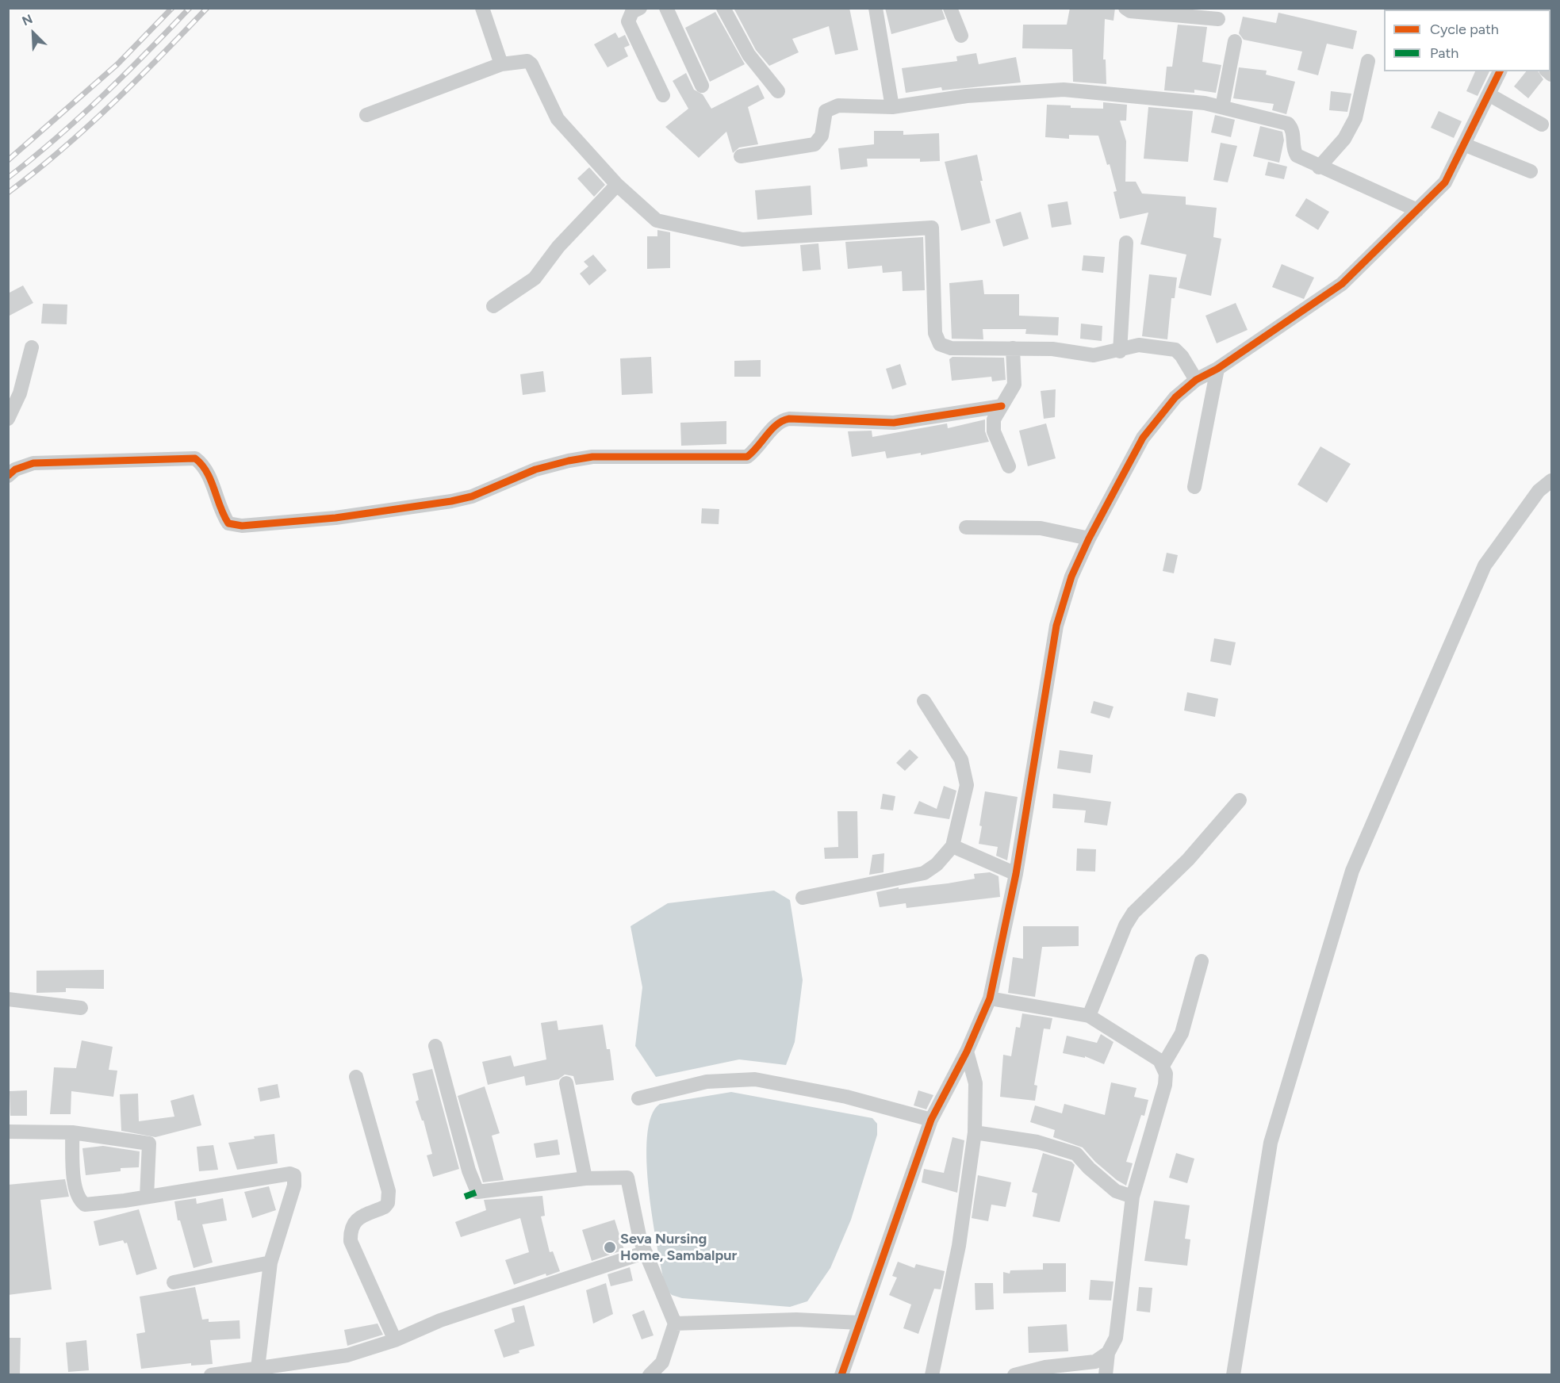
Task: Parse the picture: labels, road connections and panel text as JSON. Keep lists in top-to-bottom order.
{
  "places": ["Seva Nursing Home, Sambalpur"],
  "legend": ["Cycle path", "Path"],
  "north": "top left"
}
